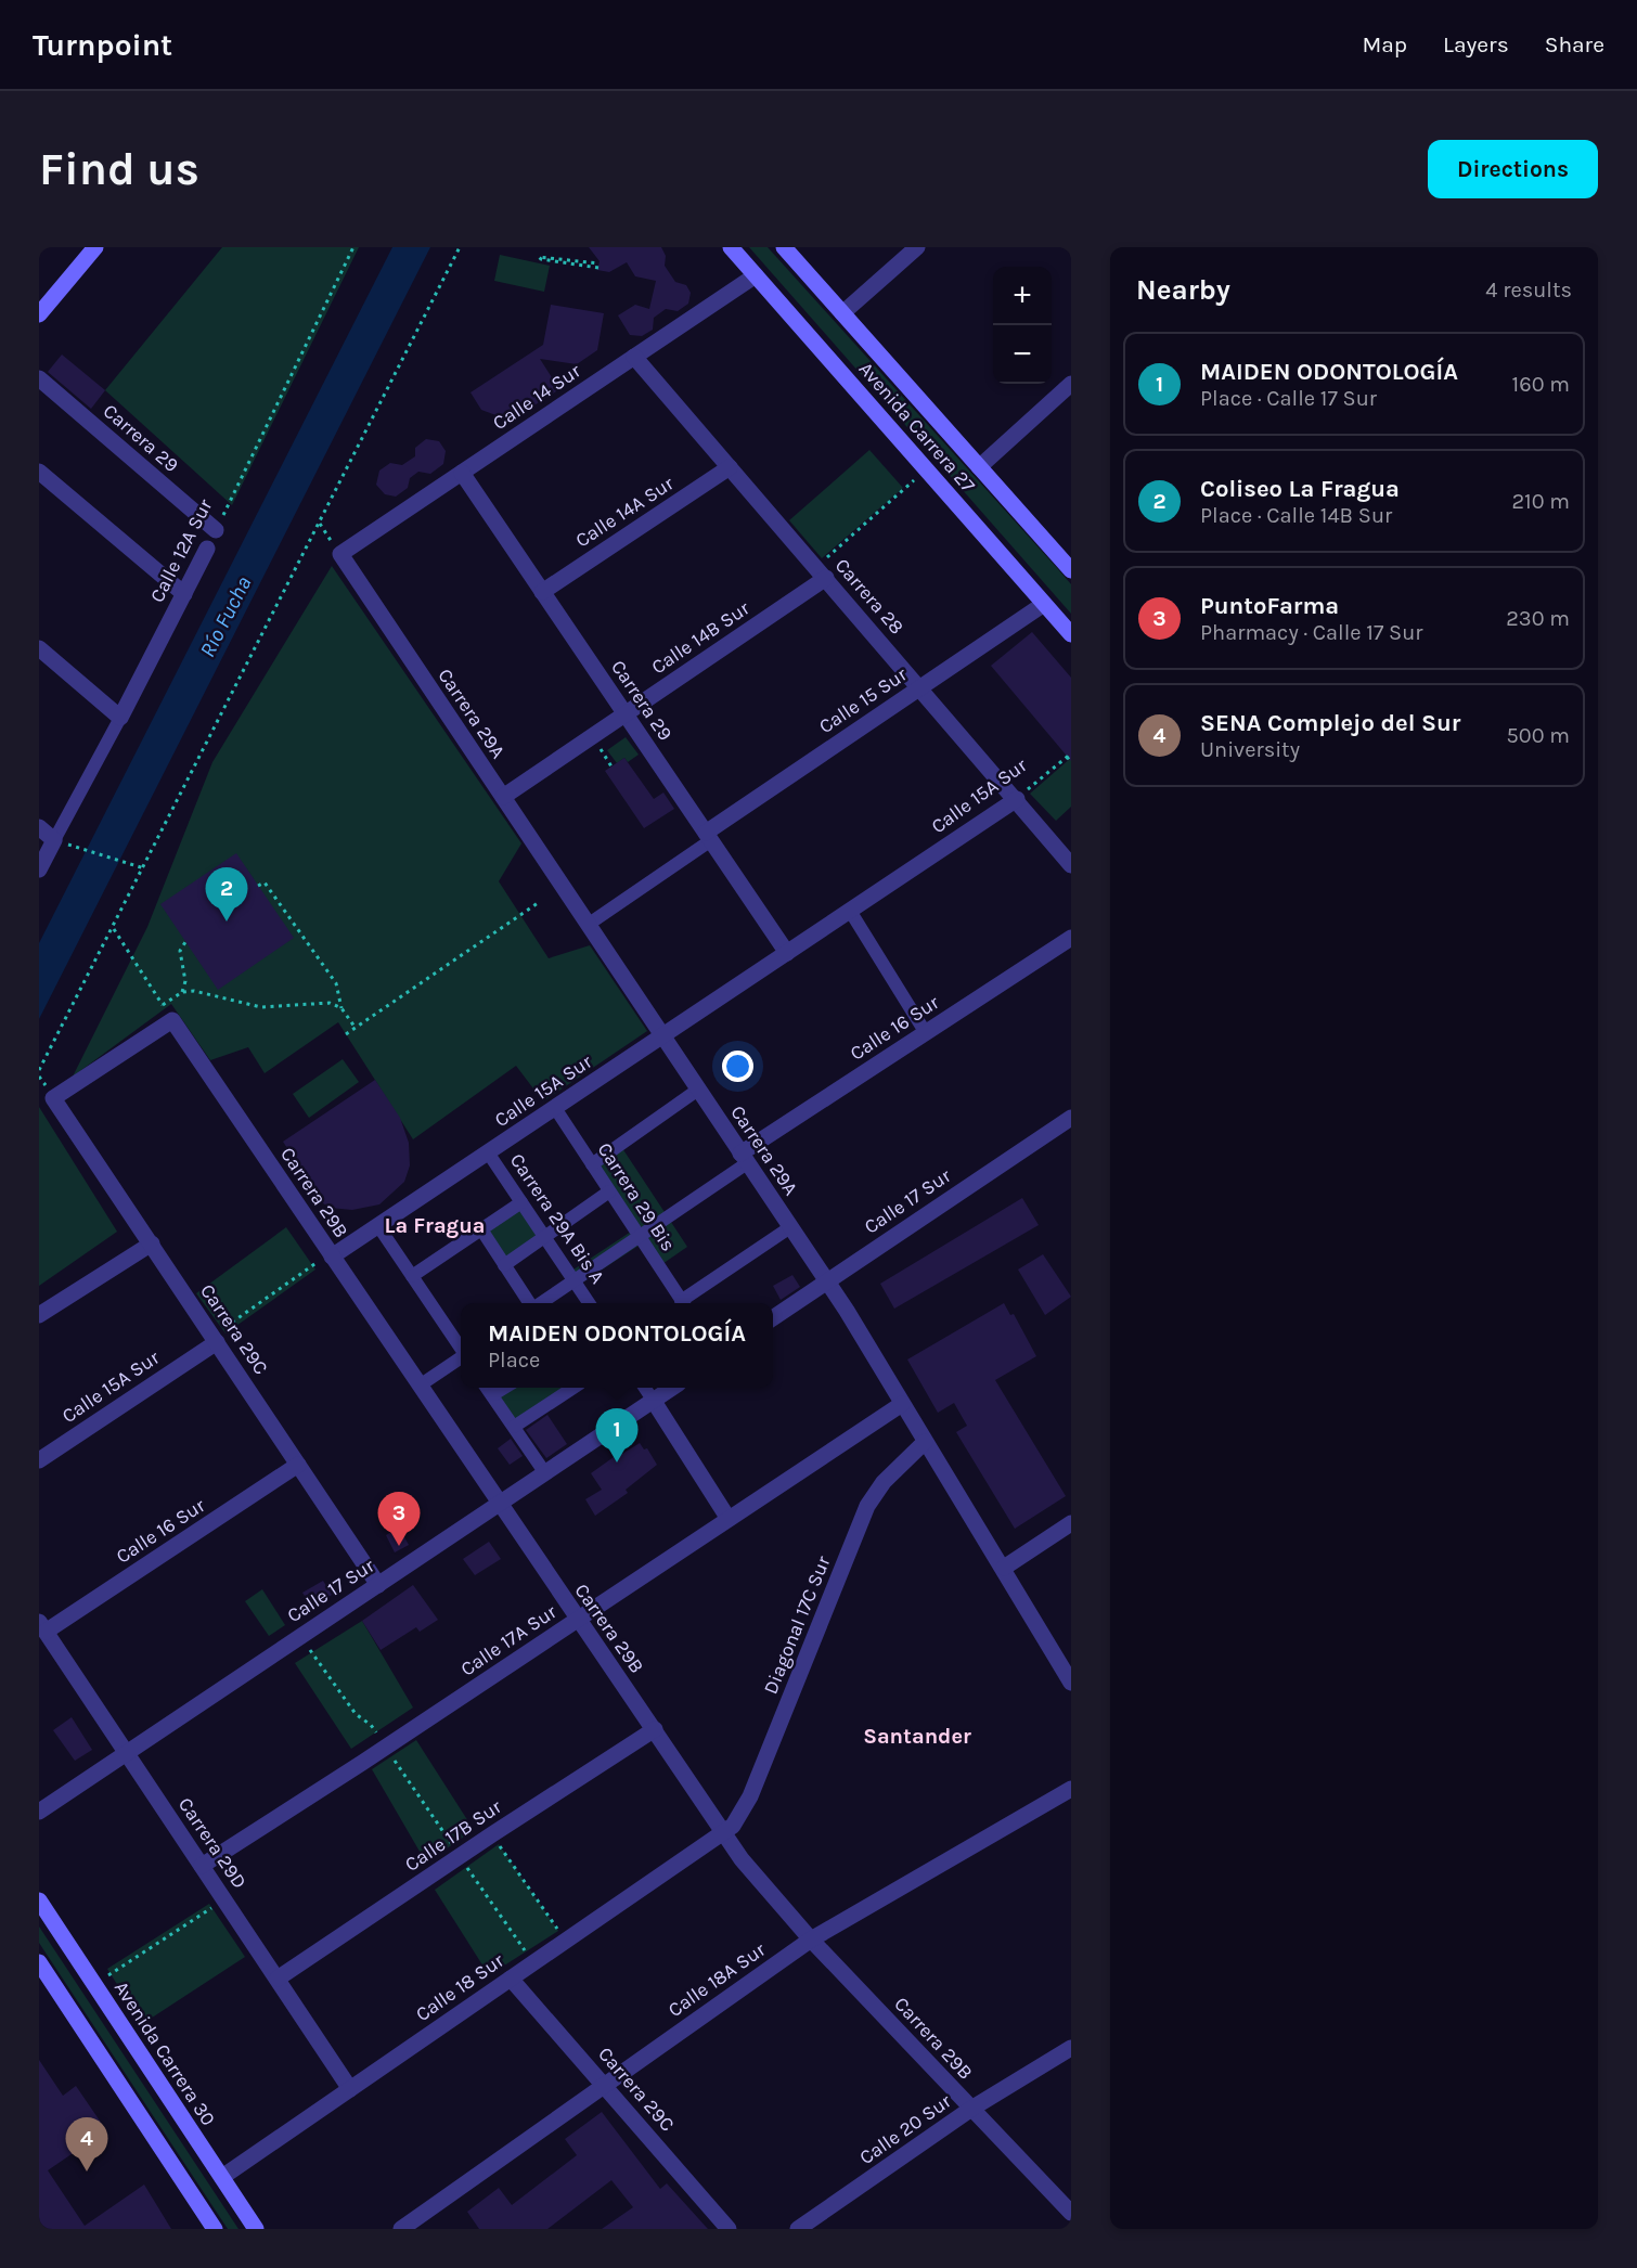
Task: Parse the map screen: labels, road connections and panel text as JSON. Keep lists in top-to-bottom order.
{
  "streets": {
    "main road": ["Avenida Carrera 27", "Avenida Carrera 30"],
    "street": [
      "Calle 14 Sur",
      "Carrera 29",
      "Calle 14A Sur",
      "Calle 12A Sur",
      "Carrera 28",
      "Calle 14B Sur",
      "Calle 15 Sur",
      "Carrera 29A",
      "Calle 15A Sur",
      "Calle 16 Sur",
      "Carrera 29B",
      "Carrera 29 Bis",
      "Calle 17 Sur",
      "Carrera 29A Bis A",
      "Carrera 29C",
      "Diagonal 17C Sur",
      "Calle 17A Sur",
      "Calle 17B Sur",
      "Carrera 29D",
      "Calle 18A Sur",
      "Calle 18 Sur",
      "Calle 20 Sur"
    ]
  },
  "crossings": [
    ["Calle 14 Sur", "Avenida Carrera 27"],
    ["Calle 14 Sur", "Carrera 29"],
    ["Calle 14 Sur", "Carrera 28"],
    ["Calle 14 Sur", "Carrera 29A"],
    ["Avenida Carrera 27", "Calle 15 Sur"],
    ["Carrera 29", "Calle 14A Sur"],
    ["Carrera 29", "Calle 12A Sur"],
    ["Carrera 29", "Calle 14B Sur"],
    ["Carrera 29", "Calle 15 Sur"],
    ["Carrera 29", "Calle 15A Sur"],
    ["Calle 14A Sur", "Carrera 28"],
    ["Carrera 28", "Calle 14B Sur"],
    ["Carrera 28", "Calle 15 Sur"],
    ["Carrera 28", "Calle 15A Sur"],
    ["Calle 14B Sur", "Carrera 29A"],
    ["Calle 15 Sur", "Carrera 29A"],
    ["Carrera 29A", "Calle 15A Sur"],
    ["Carrera 29A", "Calle 16 Sur"],
    ["Carrera 29A", "Calle 17 Sur"],
    ["Carrera 29A", "Diagonal 17C Sur"],
    ["Carrera 29A", "Calle 17A Sur"],
    ["Calle 15A Sur", "Carrera 29B"],
    ["Calle 15A Sur", "Carrera 29 Bis"],
    ["Calle 15A Sur", "Carrera 29A Bis A"],
    ["Calle 15A Sur", "Carrera 29C"],
    ["Calle 16 Sur", "Carrera 29 Bis"],
    ["Calle 16 Sur", "Carrera 29A Bis A"],
    ["Calle 16 Sur", "Carrera 29C"],
    ["Calle 16 Sur", "Carrera 29D"],
    ["Carrera 29B", "Calle 17 Sur"],
    ["Carrera 29B", "Carrera 29C"],
    ["Carrera 29B", "Diagonal 17C Sur"],
    ["Carrera 29B", "Calle 17A Sur"],
    ["Carrera 29B", "Calle 17B Sur"],
    ["Carrera 29B", "Calle 18A Sur"],
    ["Carrera 29B", "Calle 18 Sur"],
    ["Carrera 29B", "Calle 20 Sur"],
    ["Calle 17 Sur", "Carrera 29C"],
    ["Calle 17 Sur", "Carrera 29D"],
    ["Carrera 29C", "Calle 18A Sur"],
    ["Carrera 29C", "Calle 18 Sur"],
    ["Diagonal 17C Sur", "Calle 18 Sur"],
    ["Calle 17A Sur", "Carrera 29D"],
    ["Calle 17B Sur", "Carrera 29D"],
    ["Carrera 29D", "Calle 18 Sur"],
    ["Calle 18 Sur", "Avenida Carrera 30"]
  ],
  "districts": ["La Fragua", "Santander"],
  "water": ["Río Fucha"],
  "page": {
    "header": "Turnpoint",
    "nav": ["Map", "Layers", "Share"],
    "buttons": "Directions",
    "title": "Find us",
    "heading": ["Nearby", "4 results"],
    "map_buttons": ["+", "−"],
    "list": [
      {
        "mark": "1",
        "name": "MAIDEN ODONTOLOGÍA",
        "note": "Place · Calle 17 Sur",
        "value": "160 m"
      },
      {
        "mark": "2",
        "name": "Coliseo La Fragua",
        "note": "Place · Calle 14B Sur",
        "value": "210 m"
      },
      {
        "mark": "3",
        "name": "PuntoFarma",
        "note": "Pharmacy · Calle 17 Sur",
        "value": "230 m"
      },
      {
        "mark": "4",
        "name": "SENA Complejo del Sur",
        "note": "University",
        "value": "500 m"
      }
    ],
    "pins": [
      "2",
      "1",
      "3",
      "4"
    ],
    "popup": ["MAIDEN ODONTOLOGÍA", "Place"]
  }
}
